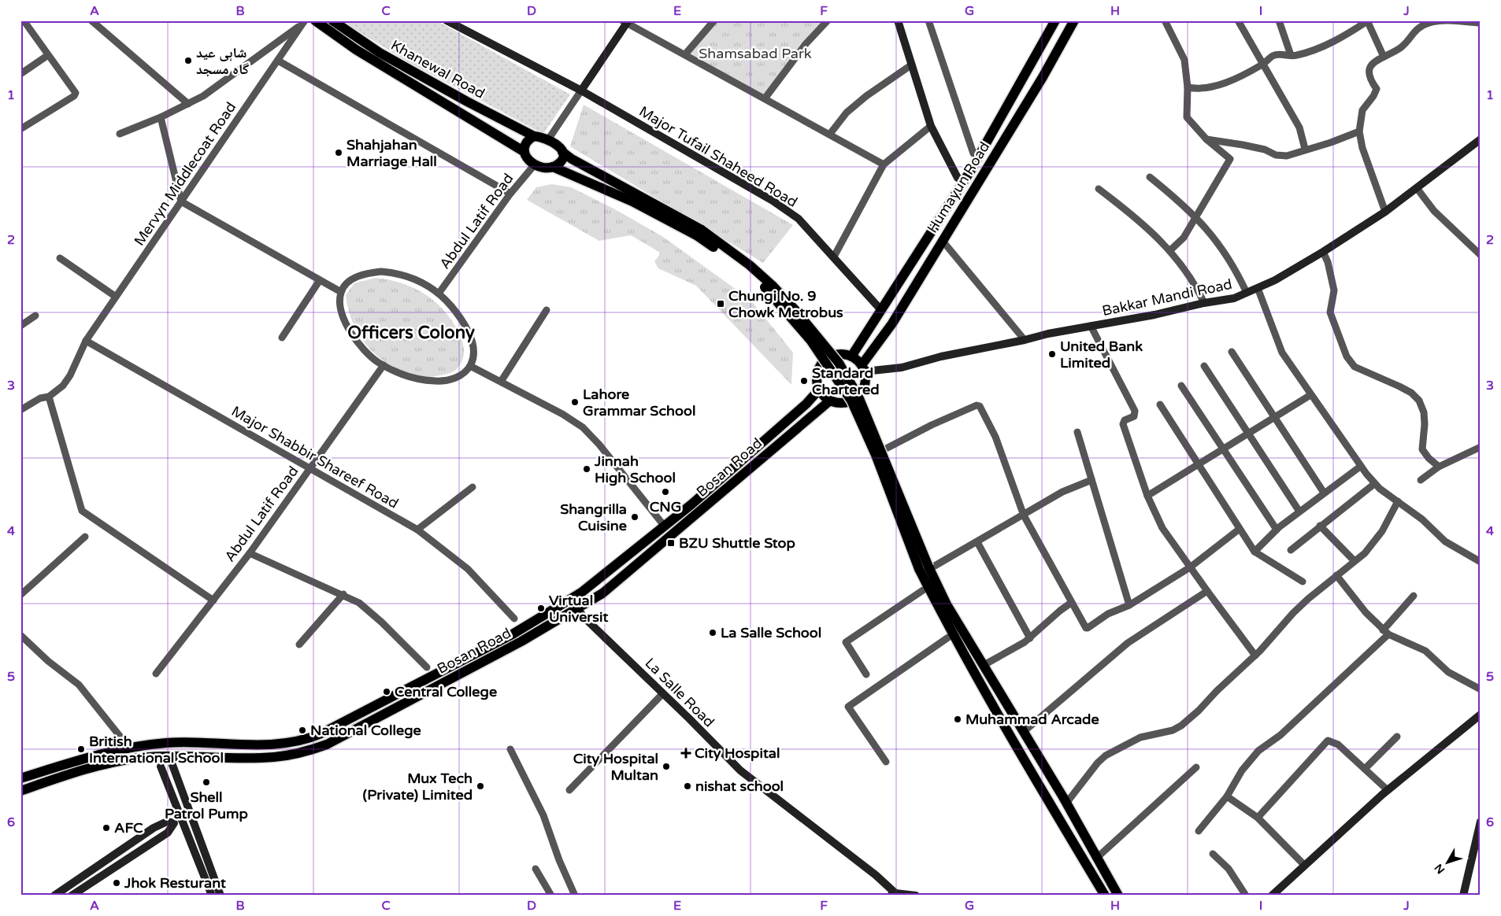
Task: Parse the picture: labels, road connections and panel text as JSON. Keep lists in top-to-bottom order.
{
  "streets": {
    "main road": ["Khanewal Road", "Humayun Road", "Bosan Road"],
    "street": [
      "Major Tufail Shaheed Road",
      "Mervyn Middlecoat Road",
      "Abdul Latif Road",
      "Bakkar Mandi Road",
      "Major Shabbir Shareef Road",
      "La Salle Road"
    ]
  },
  "crossings": [
    ["Khanewal Road", "Abdul Latif Road"],
    ["Major Tufail Shaheed Road", "Humayun Road"],
    ["Mervyn Middlecoat Road", "Major Shabbir Shareef Road"],
    ["Humayun Road", "Bakkar Mandi Road"],
    ["Humayun Road", "Bosan Road"],
    ["Abdul Latif Road", "Major Shabbir Shareef Road"],
    ["Bakkar Mandi Road", "Bosan Road"],
    ["Bosan Road", "La Salle Road"]
  ],
  "districts": ["Officers Colony"],
  "parks": ["Shamsabad Park"],
  "places": {
    "other": [
      "شاہی عید گاہ مسجد",
      "Shahjahan Marriage Hall",
      "United Bank Limited",
      "Standard Chartered",
      "Lahore Grammar School",
      "Jinnah High School",
      "CNG",
      "Shangrilla Cuisine",
      "Virtual Universit",
      "La Salle School",
      "Central College",
      "Muhammad Arcade",
      "National College",
      "British International School",
      "City Hospital Multan",
      "Shell Patrol Pump",
      "Mux Tech (Private) Limited",
      "nishat school",
      "AFC",
      "Jhok Resturant"
    ],
    "transit": ["Chungi No. 9 Chowk Metrobus", "BZU Shuttle Stop"],
    "health": ["City Hospital"]
  },
  "north": "bottom left",
  "grid": {
    "columns": [
      "A",
      "B",
      "C",
      "D",
      "E",
      "F",
      "G",
      "H",
      "I",
      "J"
    ],
    "rows": [
      "1",
      "2",
      "3",
      "4",
      "5",
      "6"
    ]
  }
}
